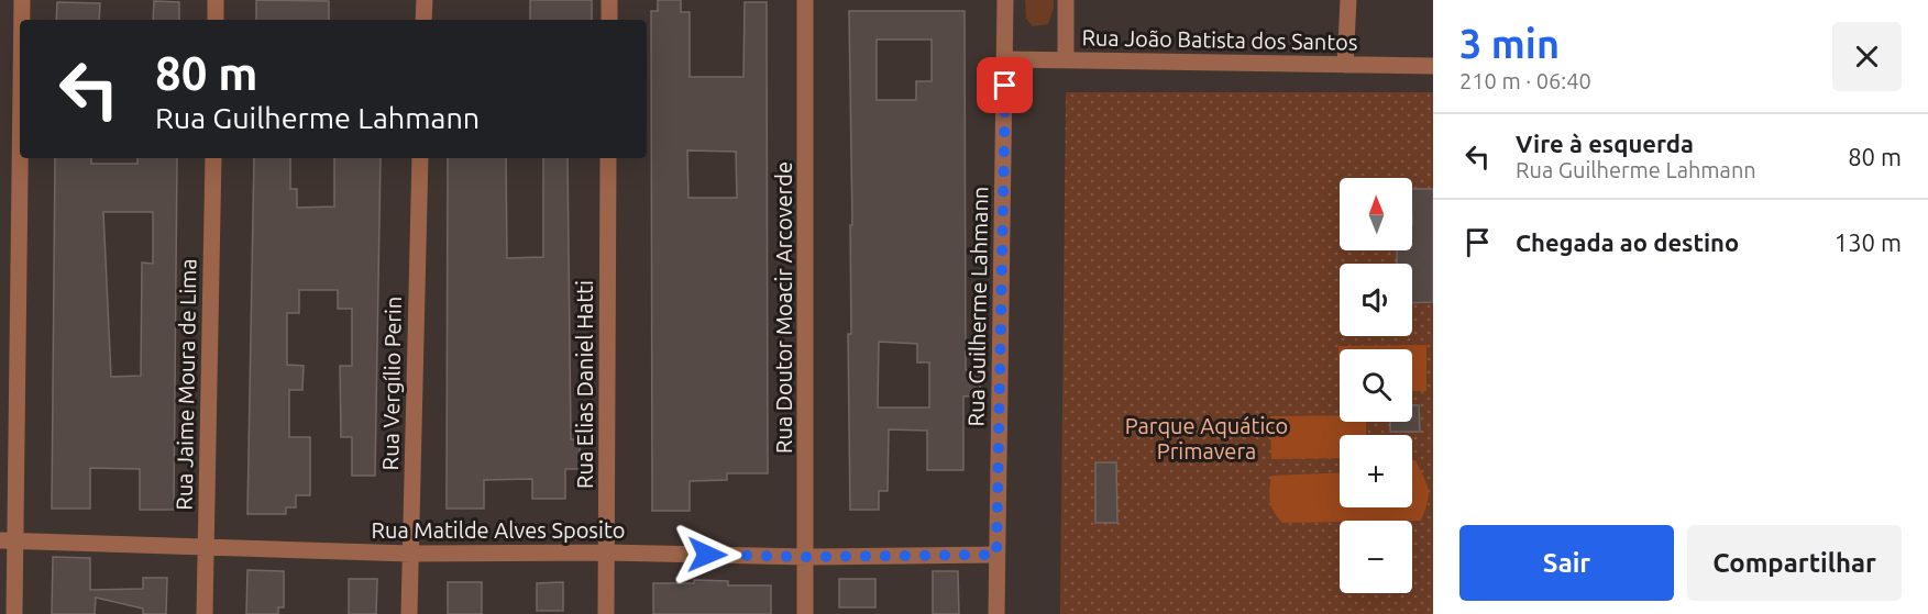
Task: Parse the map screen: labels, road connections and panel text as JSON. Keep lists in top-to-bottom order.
{
  "streets": {
    "street": [
      "Rua João Batista dos Santos",
      "Rua Guilherme Lahmann",
      "Rua Doutor Moacir Arcoverde",
      "Rua Vergílio Perin",
      "Rua Jaime Moura de Lima",
      "Rua Elias Daniel Hatti",
      "Rua Matilde Alves Sposito"
    ]
  },
  "crossings": [
    ["Rua João Batista dos Santos", "Rua Guilherme Lahmann"],
    ["Rua Guilherme Lahmann", "Rua Matilde Alves Sposito"],
    ["Rua Doutor Moacir Arcoverde", "Rua Matilde Alves Sposito"],
    ["Rua Vergílio Perin", "Rua Matilde Alves Sposito"],
    ["Rua Jaime Moura de Lima", "Rua Matilde Alves Sposito"],
    ["Rua Elias Daniel Hatti", "Rua Matilde Alves Sposito"]
  ],
  "parks": ["Parque Aquático Primavera"],
  "north": "top",
  "page": {
    "heading": ["3 min", "210 m · 06:40"],
    "turn": ["80 m", "Rua Guilherme Lahmann"],
    "list": [
      {
        "name": "Vire à esquerda",
        "note": "Rua Guilherme Lahmann",
        "value": "80 m"
      },
      {
        "name": "Chegada ao destino",
        "value": "130 m"
      }
    ],
    "map_buttons": ["+", "−"],
    "buttons": ["Sair", "Compartilhar"]
  }
}
